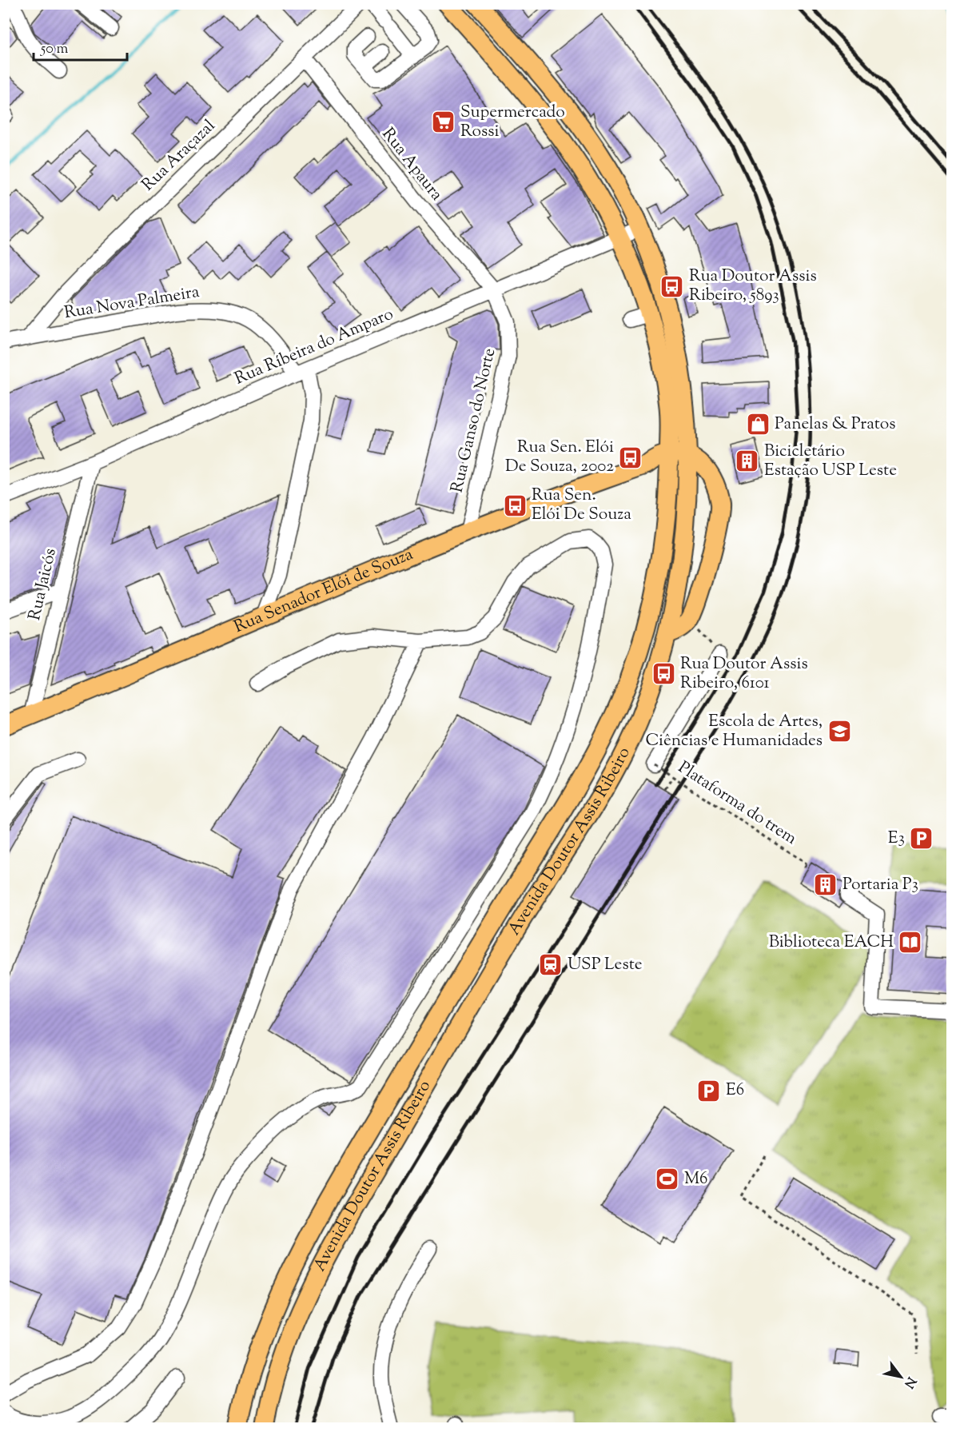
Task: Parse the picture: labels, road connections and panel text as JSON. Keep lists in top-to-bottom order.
{
  "streets": {
    "main road": ["Rua Senador Elói de Souza", "Avenida Doutor Assis Ribeiro"],
    "street": [
      "Rua Araçazal",
      "Rua Apaura",
      "Rua Nova Palmeira",
      "Rua Ríbeira do Amparo",
      "Rua Ganso do Norte",
      "Rua Jaicós"
    ],
    "path": ["Plataforma do trem"]
  },
  "crossings": [
    ["Rua Araçazal", "Rua Apaura"],
    ["Rua Araçazal", "Rua Nova Palmeira"],
    ["Rua Apaura", "Rua Ríbeira do Amparo"],
    ["Rua Apaura", "Rua Ganso do Norte"],
    ["Rua Nova Palmeira", "Rua Ríbeira do Amparo"],
    ["Rua Ríbeira do Amparo", "Rua Ganso do Norte"],
    ["Rua Ríbeira do Amparo", "Rua Jaicós"],
    ["Rua Ríbeira do Amparo", "Avenida Doutor Assis Ribeiro"],
    ["Rua Ganso do Norte", "Rua Senador Elói de Souza"],
    ["Rua Jaicós", "Rua Senador Elói de Souza"]
  ],
  "places": {
    "supermarket": ["Supermercado Rossi"],
    "bus stop": [
      "Rua Doutor Assis Ribeiro, 5893",
      "Rua Sen. Elói De Souza, 2002",
      "Rua Sen. Elói De Souza",
      "Rua Doutor Assis Ribeiro, 6101"
    ],
    "shop": ["Panelas & Pratos"],
    "building": ["Bicicletário Estação USP Leste", "Portaria P3"],
    "school or university": ["Escola de Artes, Ciências e Humanidades"],
    "parking": ["E3", "E6"],
    "library": ["Biblioteca EACH"],
    "station": ["USP Leste"],
    "sports": ["M6"]
  },
  "scale_bar": "50 m",
  "north": "bottom right"
}
